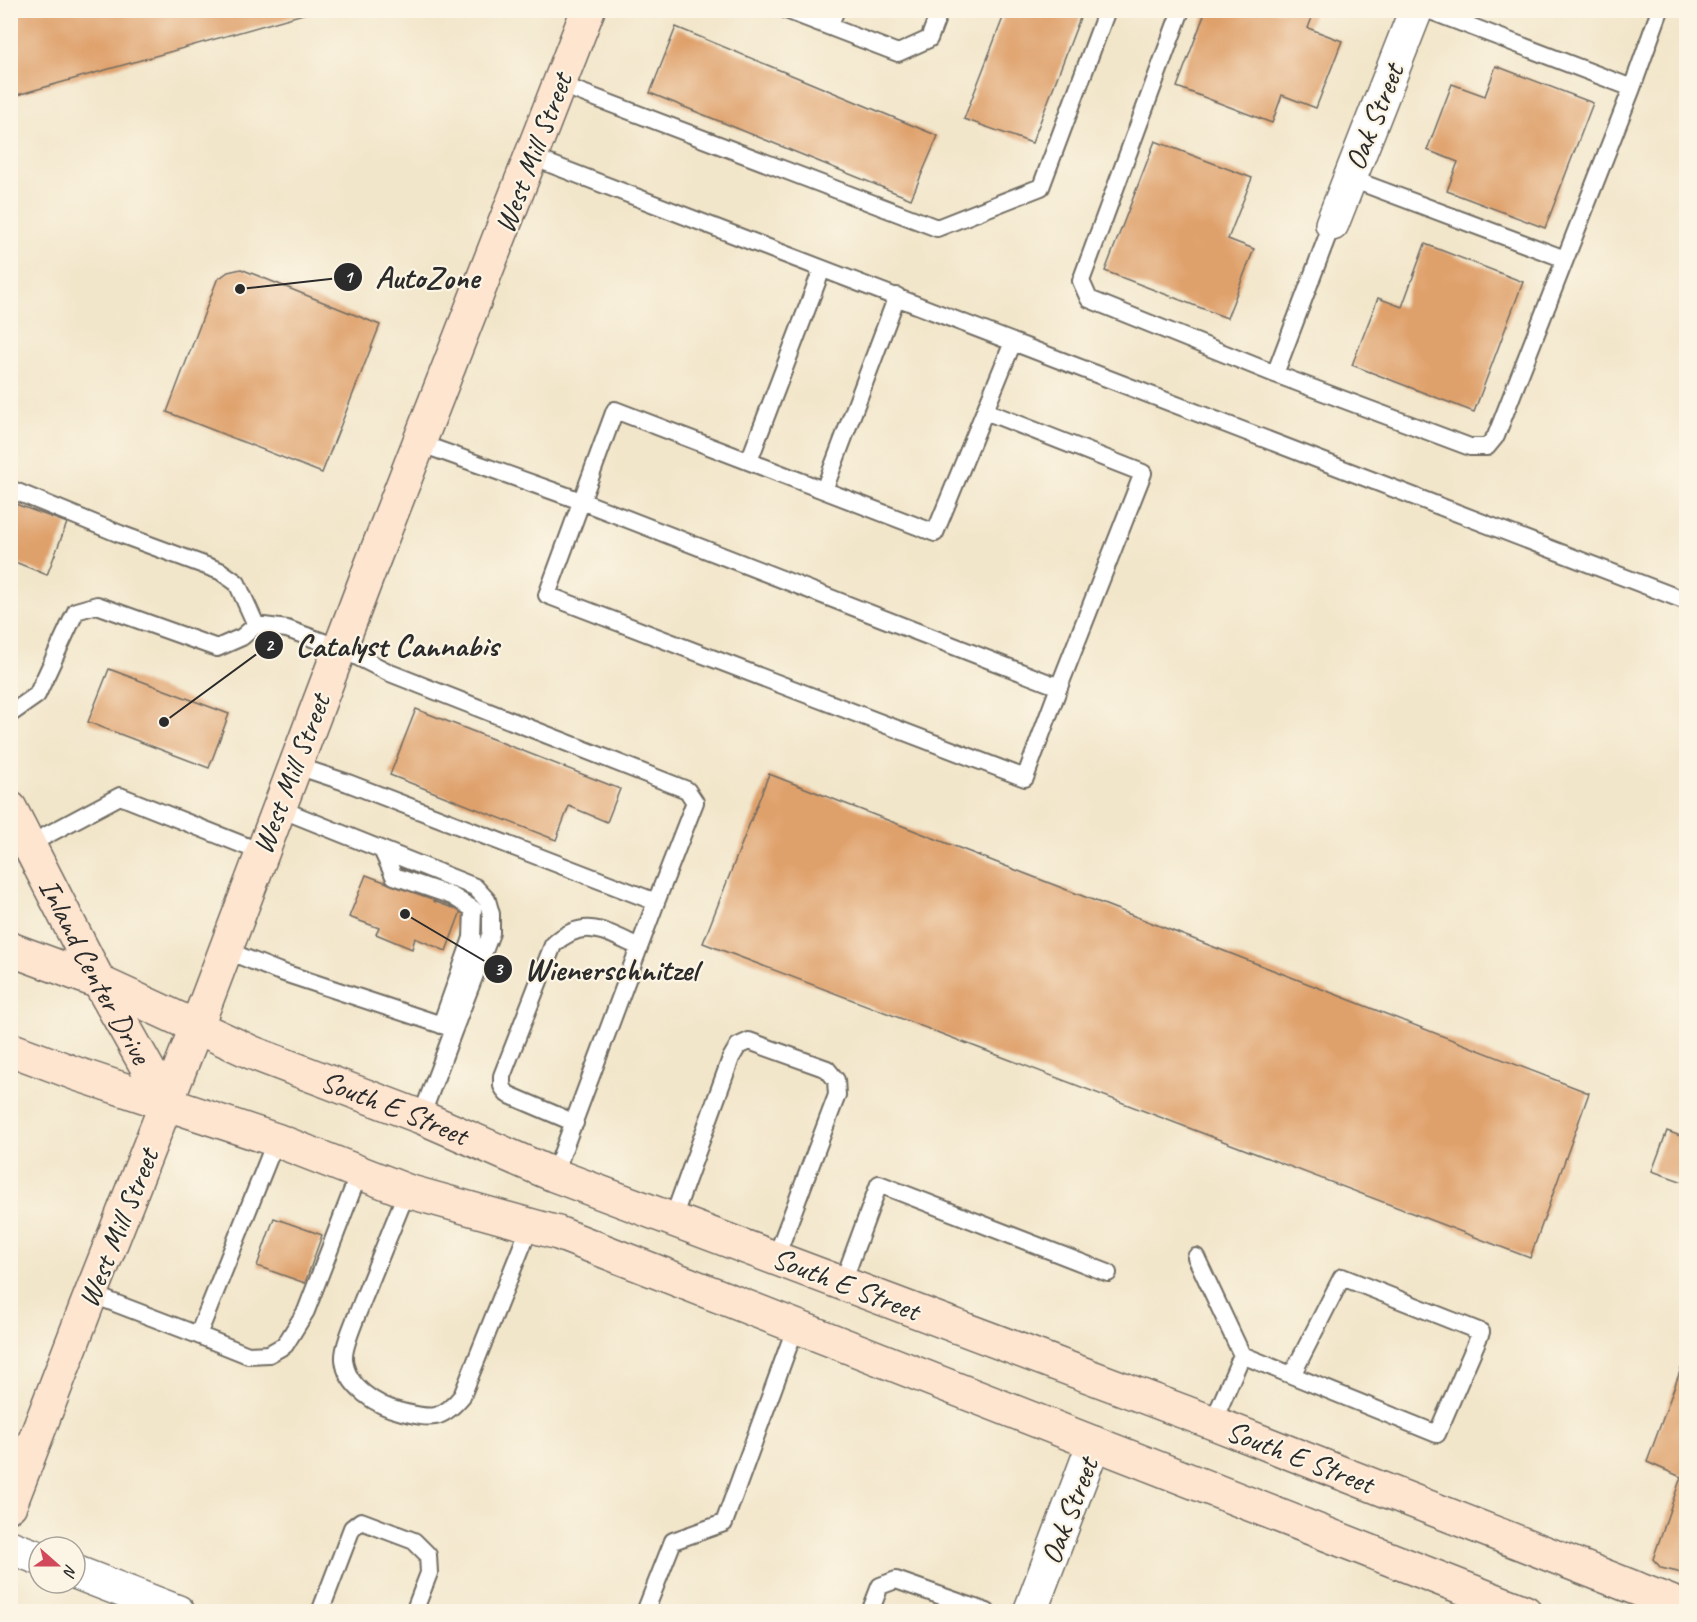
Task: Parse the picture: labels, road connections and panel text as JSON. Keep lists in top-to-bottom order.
{
  "streets": {
    "main road": ["West Mill Street", "Inland Center Drive", "South E Street"],
    "street": ["Oak Street"]
  },
  "crossings": [
    ["Oak Street", "South E Street"],
    ["West Mill Street", "Inland Center Drive"],
    ["West Mill Street", "South E Street"],
    ["Inland Center Drive", "South E Street"]
  ],
  "places": ["AutoZone", "Catalyst Cannabis", "Wienerschnitzel"],
  "north": "right"
}
